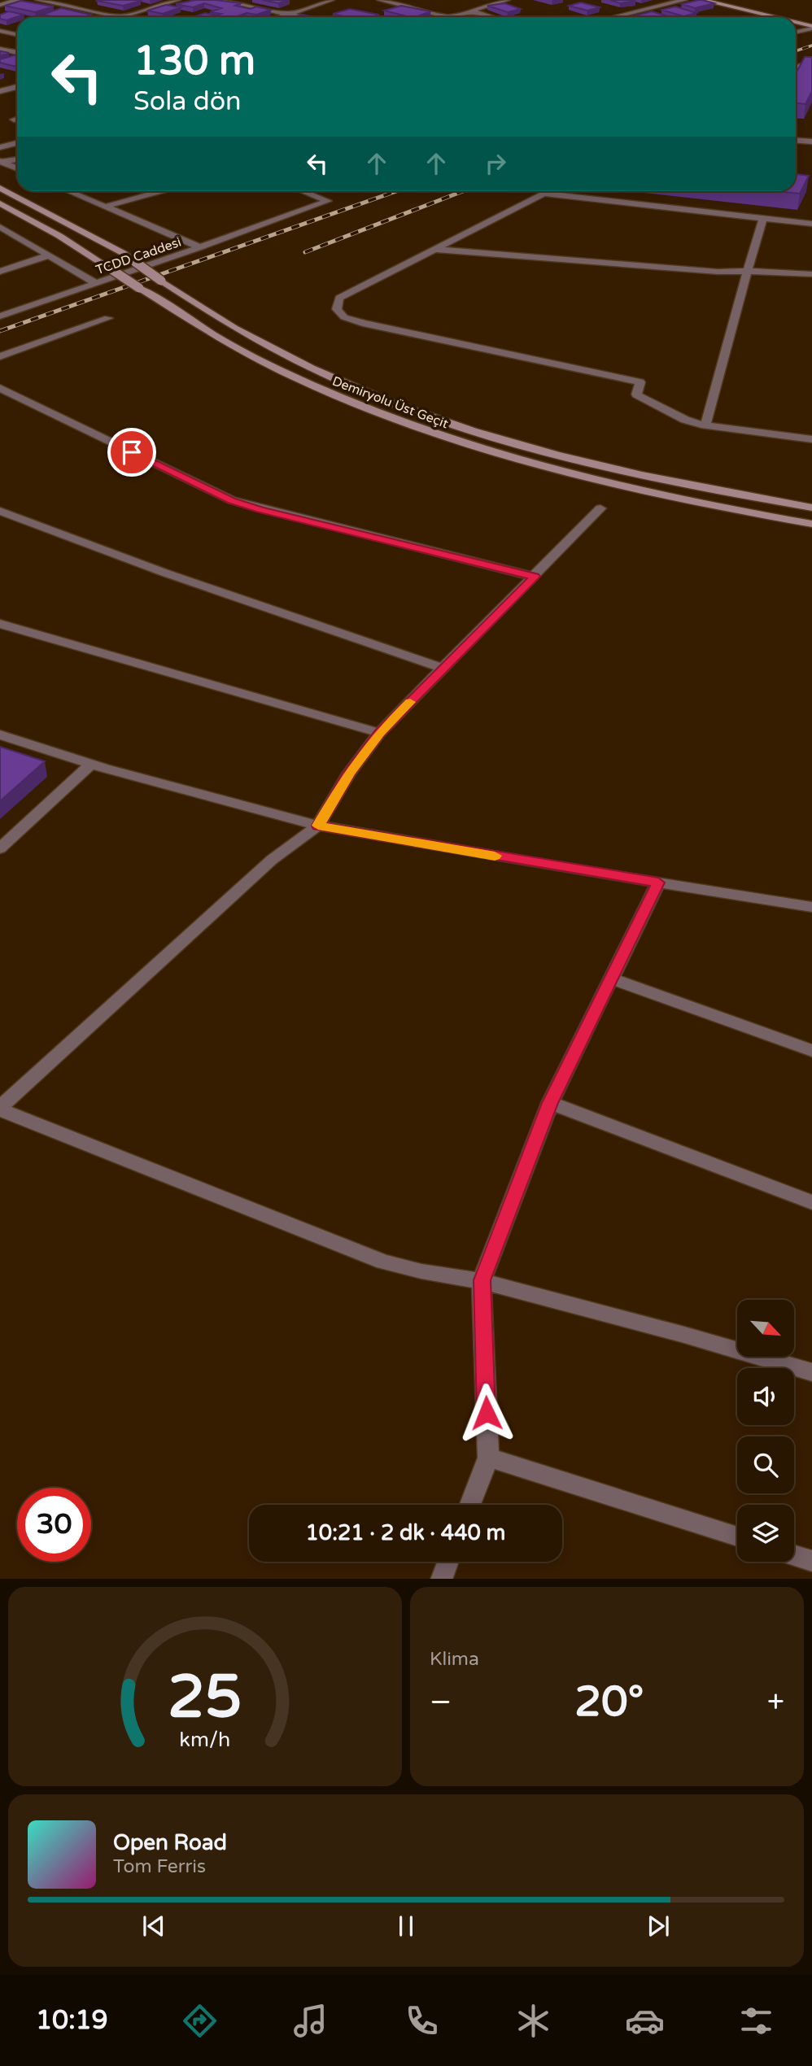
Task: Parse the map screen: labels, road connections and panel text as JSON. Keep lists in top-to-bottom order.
{
  "streets": {
    "main road": ["Demiryolu Üst Geçit"],
    "street": ["TCDD Caddesi"]
  },
  "north": "bottom right",
  "page": {
    "turn": ["130 m", "Sola dön"],
    "limit": "30",
    "trip": "10:21 · 2 dk · 440 m",
    "tile": "Klima",
    "heat": ["−", "20°", "+"],
    "song": ["Open Road", "Tom Ferris"],
    "tabs": "10:19",
    "gauge": ["25", "km/h"]
  }
}
